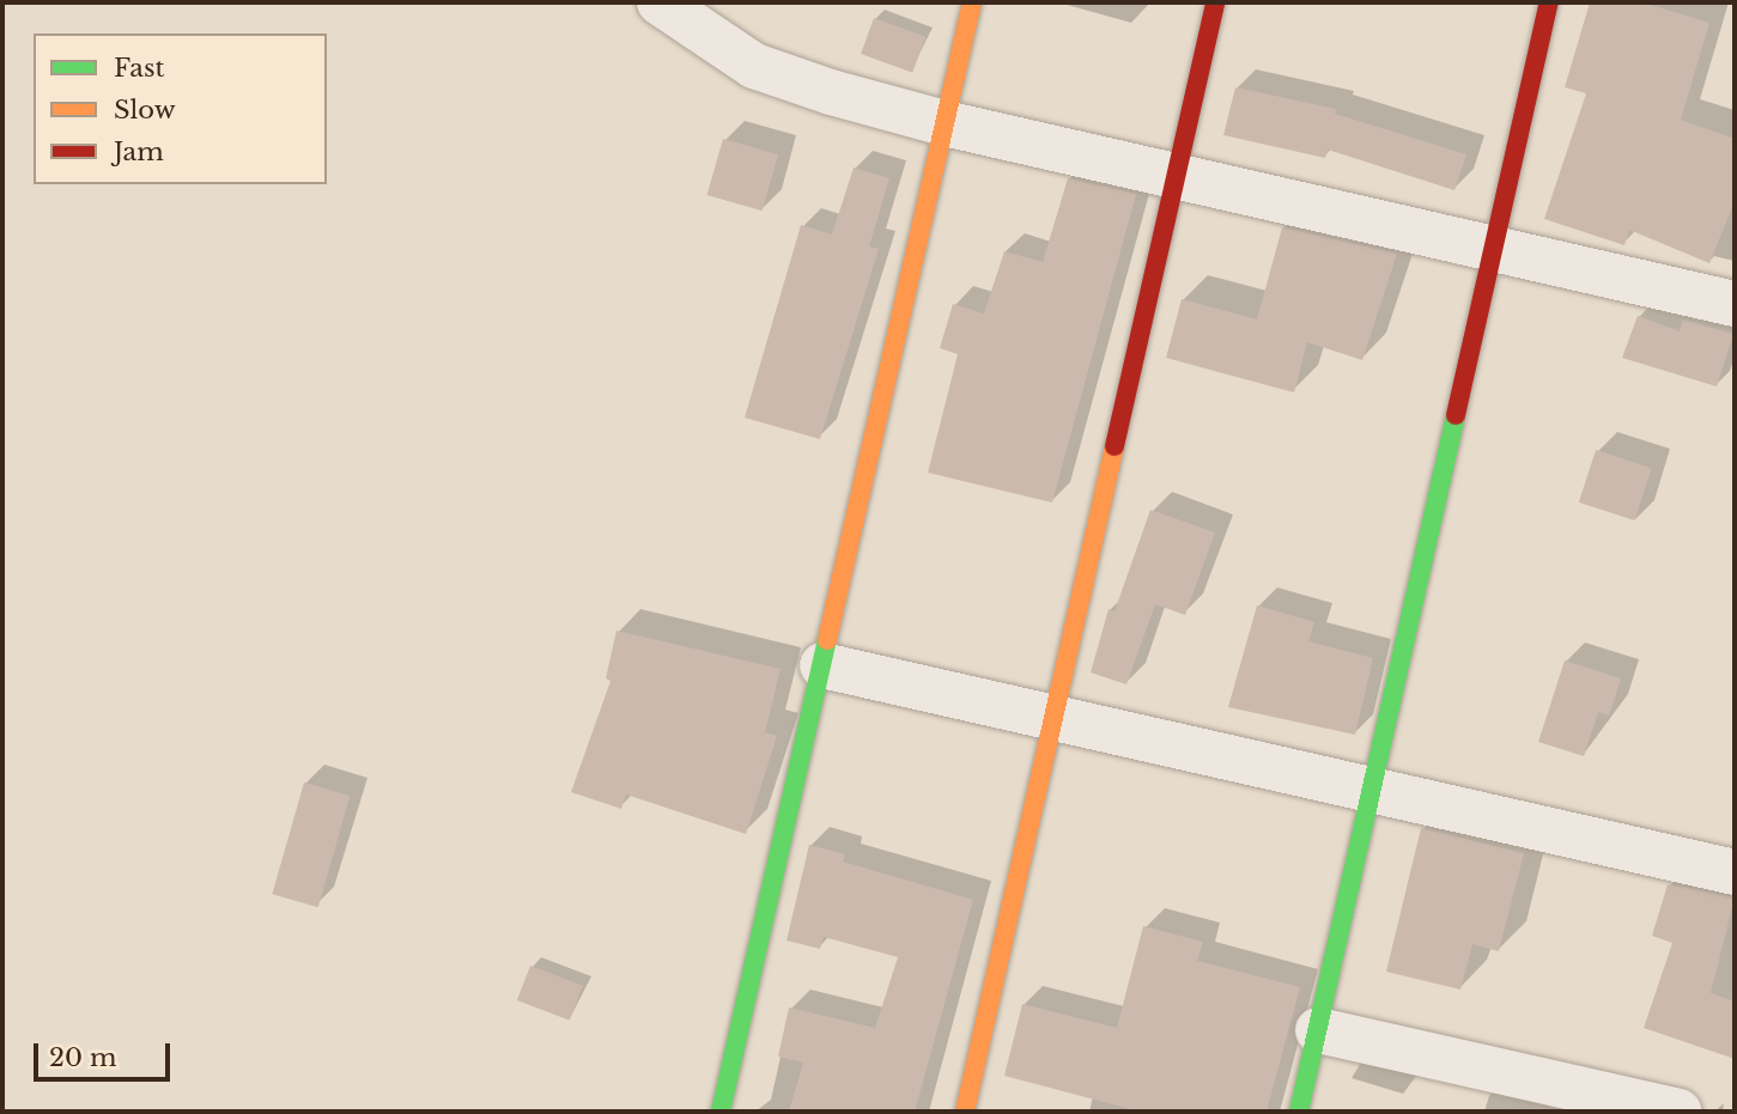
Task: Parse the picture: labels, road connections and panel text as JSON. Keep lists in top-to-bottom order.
{
  "legend": ["Fast", "Slow", "Jam"],
  "scale_bar": "20 m"
}
